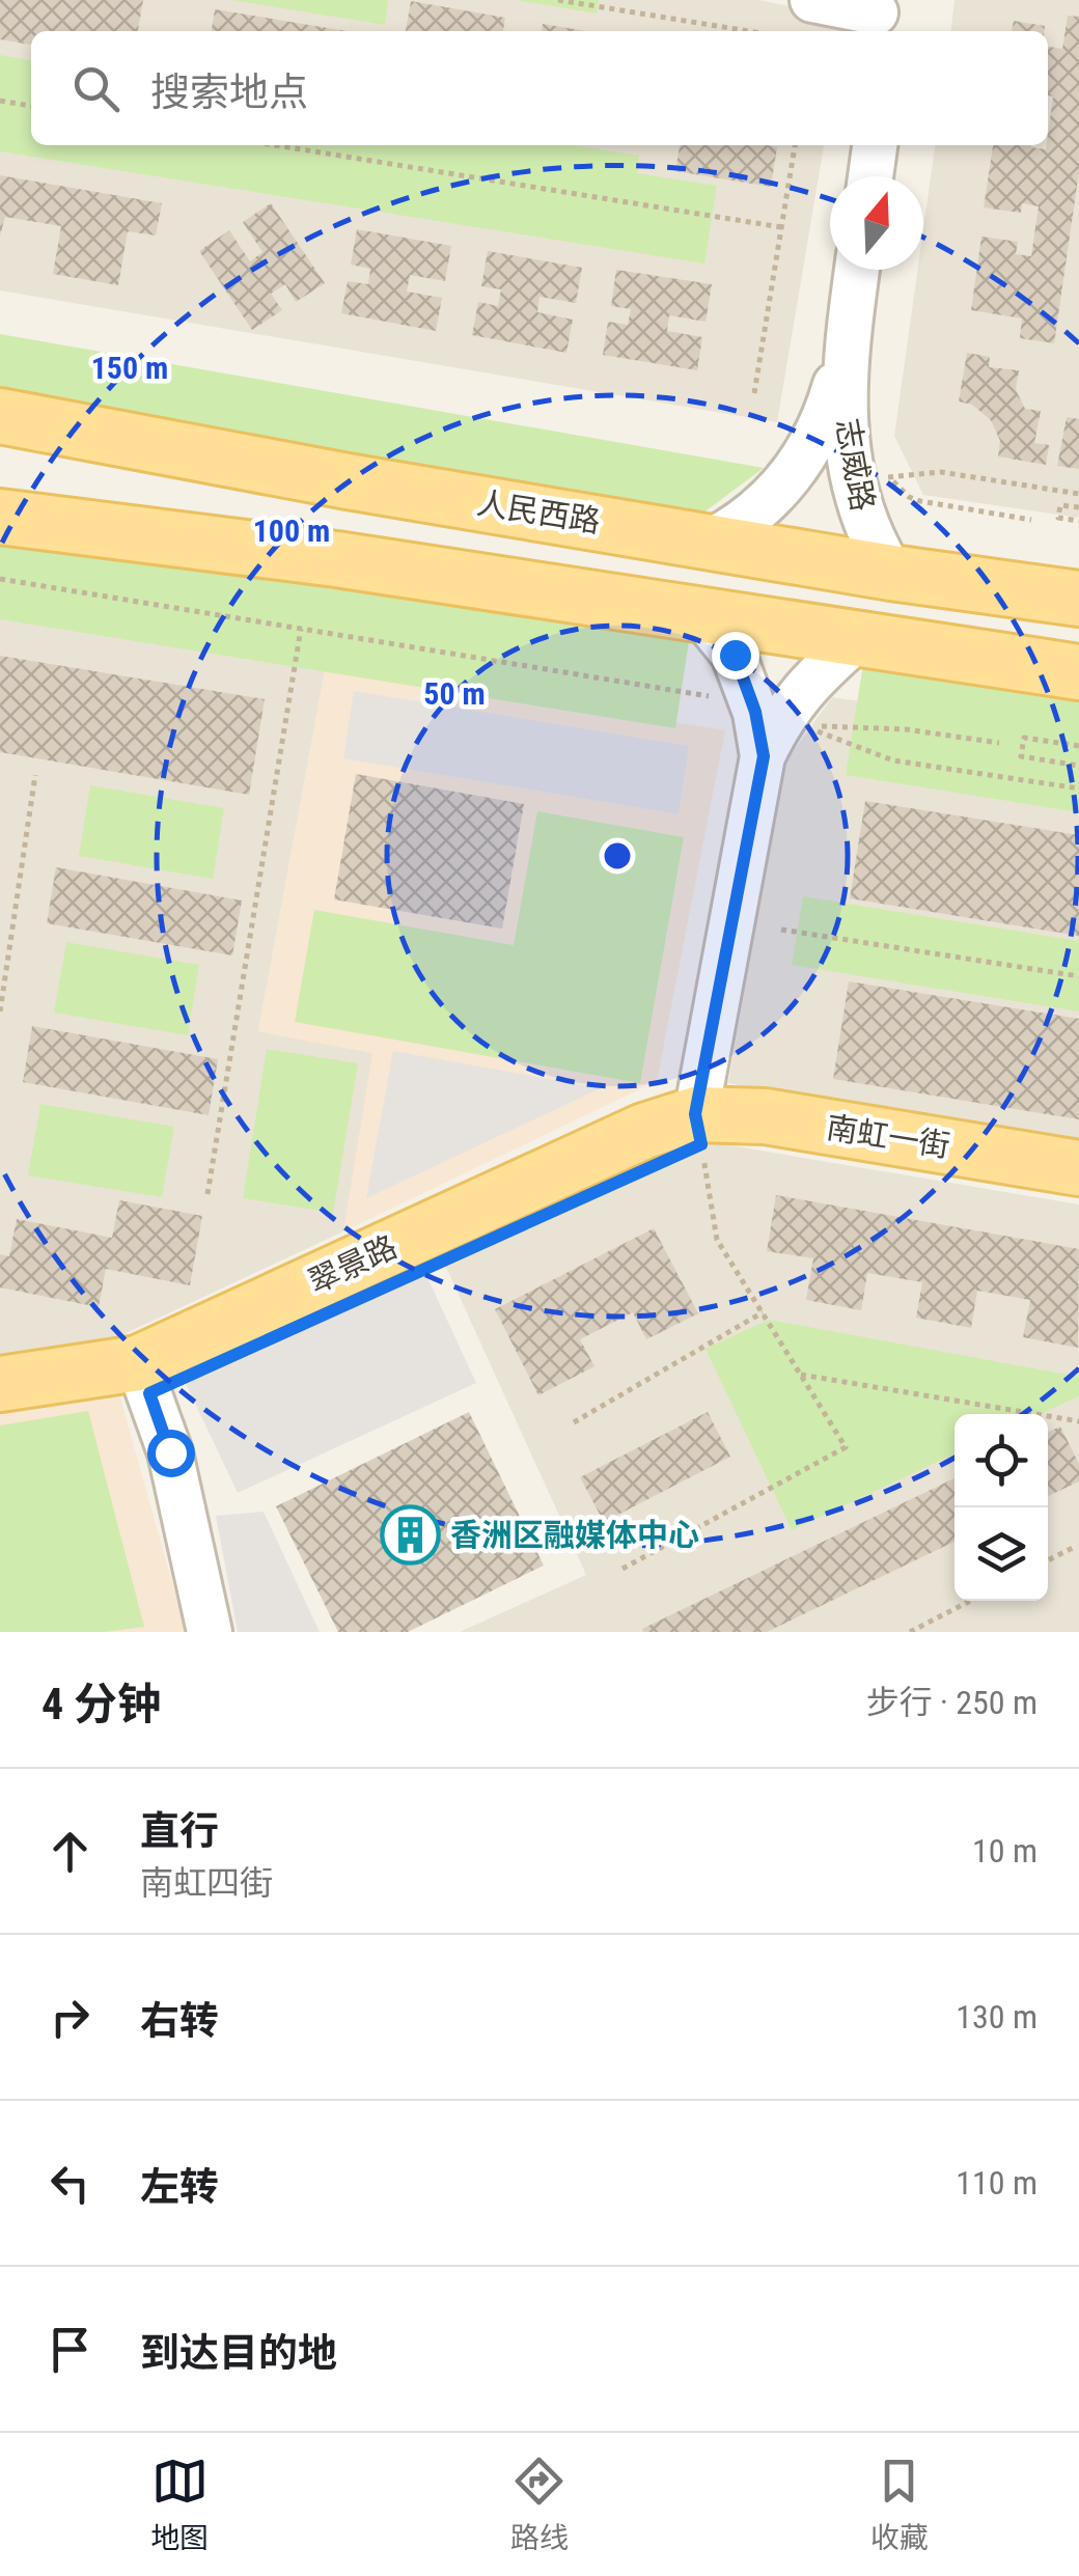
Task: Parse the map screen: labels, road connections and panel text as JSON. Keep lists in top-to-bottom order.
{
  "streets": {
    "main road": ["人民西路", "南虹一街", "翠景路"],
    "street": ["志威路"]
  },
  "crossings": [
    ["志威路", "人民西路"],
    ["南虹一街", "翠景路"]
  ],
  "places": {
    "building": ["香洲区融媒体中心"]
  },
  "north": "top",
  "page": {
    "search": "搜索地点",
    "heading": ["4 分钟", "步行 · 250 m"],
    "list": [
      ["直行", "南虹四街", "10 m"],
      ["右转", "130 m"],
      ["左转", "110 m"],
      "到达目的地"
    ],
    "nav": ["地图", "路线", "收藏"]
  },
  "rings": ["150 m", "100 m", "50 m"]
}
